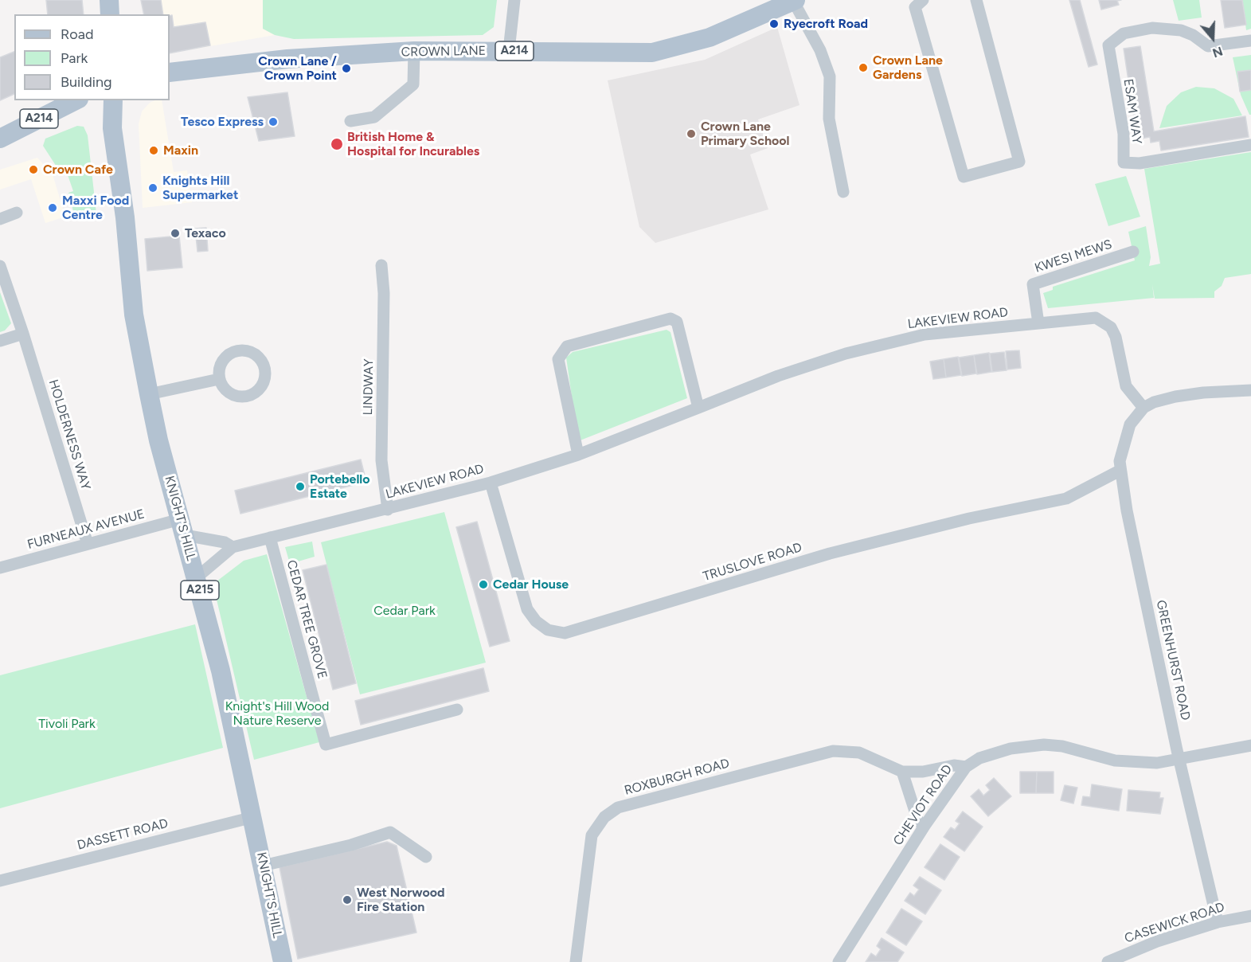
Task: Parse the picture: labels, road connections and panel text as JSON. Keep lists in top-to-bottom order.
{
  "streets": {
    "main road": [
      "A214",
      "CROWN LANE",
      "KNIGHT'S HILL",
      "A215"
    ],
    "street": [
      "ESAM WAY",
      "KWESI MEWS",
      "LAKEVIEW ROAD",
      "LINDWAY",
      "HOLDERNESS WAY",
      "FURNEAUX AVENUE",
      "TRUSLOVE ROAD",
      "CEDAR TREE GROVE",
      "GREENHURST ROAD",
      "ROXBURGH ROAD",
      "CHEVIOT ROAD",
      "DASSETT ROAD",
      "CASEWICK ROAD"
    ]
  },
  "crossings": [
    ["KWESI MEWS", "LAKEVIEW ROAD"],
    ["LAKEVIEW ROAD", "LINDWAY"],
    ["LAKEVIEW ROAD", "KNIGHT'S HILL"],
    ["LAKEVIEW ROAD", "TRUSLOVE ROAD"],
    ["LAKEVIEW ROAD", "CEDAR TREE GROVE"],
    ["LAKEVIEW ROAD", "GREENHURST ROAD"],
    ["HOLDERNESS WAY", "FURNEAUX AVENUE"],
    ["KNIGHT'S HILL", "FURNEAUX AVENUE"],
    ["KNIGHT'S HILL", "DASSETT ROAD"],
    ["TRUSLOVE ROAD", "GREENHURST ROAD"],
    ["GREENHURST ROAD", "CHEVIOT ROAD"],
    ["GREENHURST ROAD", "CASEWICK ROAD"],
    ["ROXBURGH ROAD", "CHEVIOT ROAD"]
  ],
  "parks": ["Cedar Park", "Knight's Hill Wood Nature Reserve", "Tivoli Park"],
  "places": [
    "Ryecroft Road",
    "Crown Lane Gardens",
    "Crown Lane / Crown Point",
    "Tesco Express",
    "Crown Lane Primary School",
    "British Home & Hospital for Incurables",
    "Maxin",
    "Crown Cafe",
    "Knights Hill Supermarket",
    "Maxxi Food Centre",
    "Texaco",
    "Portebello Estate",
    "Cedar House",
    "West Norwood Fire Station"
  ],
  "legend": ["Road", "Park", "Building"],
  "north": "bottom"
}
